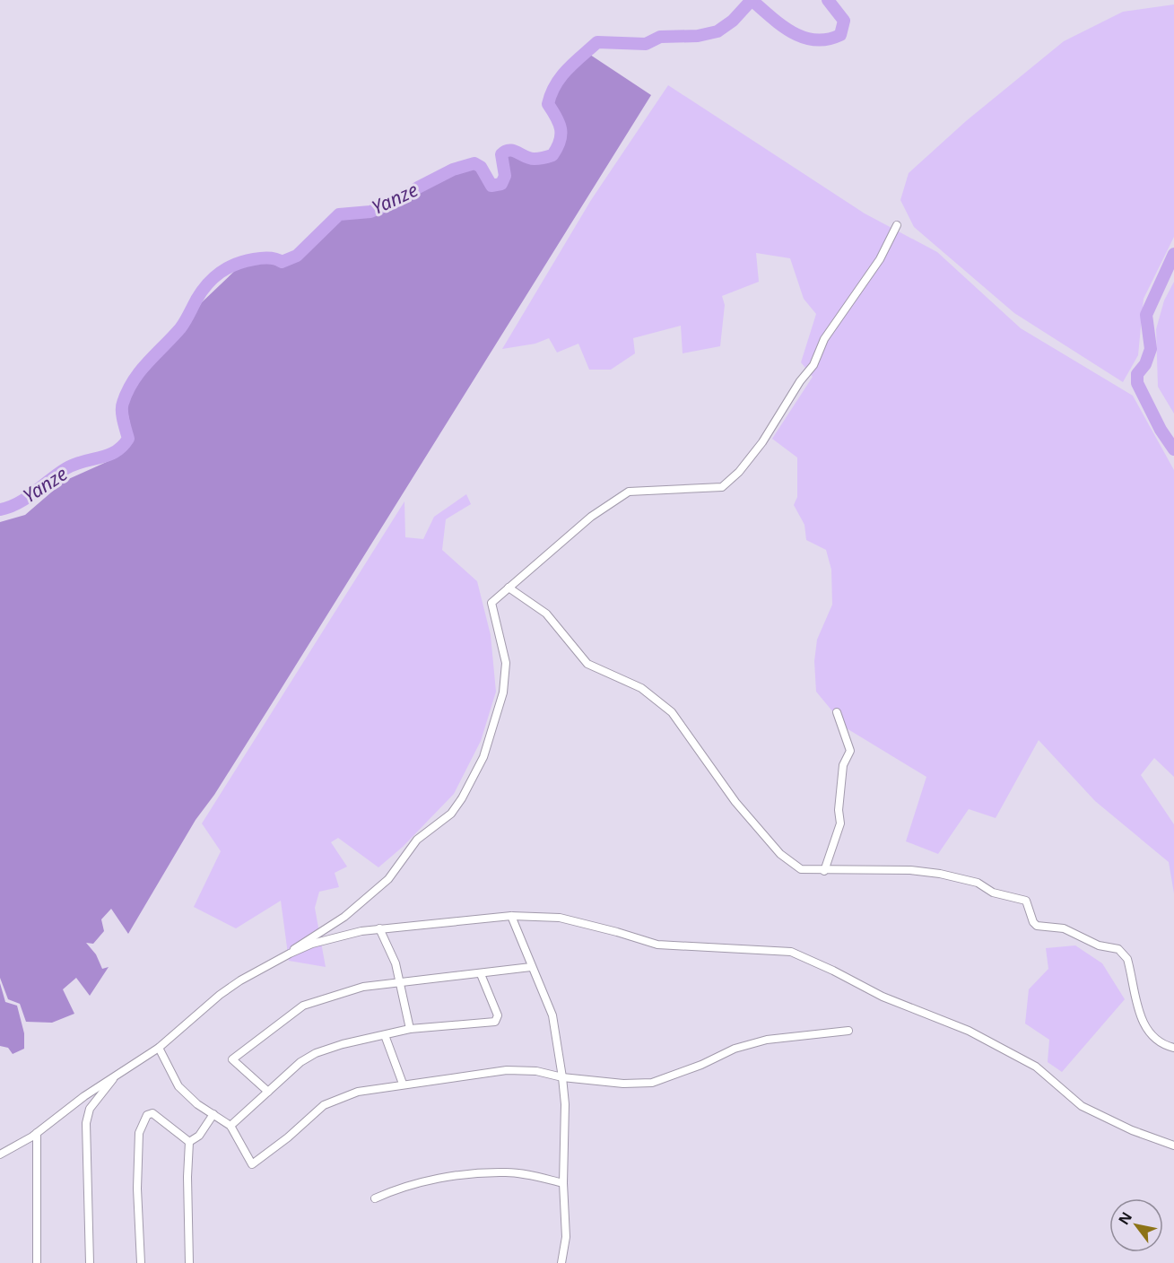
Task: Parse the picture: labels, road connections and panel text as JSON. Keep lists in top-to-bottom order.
{
  "water": ["Yanze"],
  "north": "top left"
}
